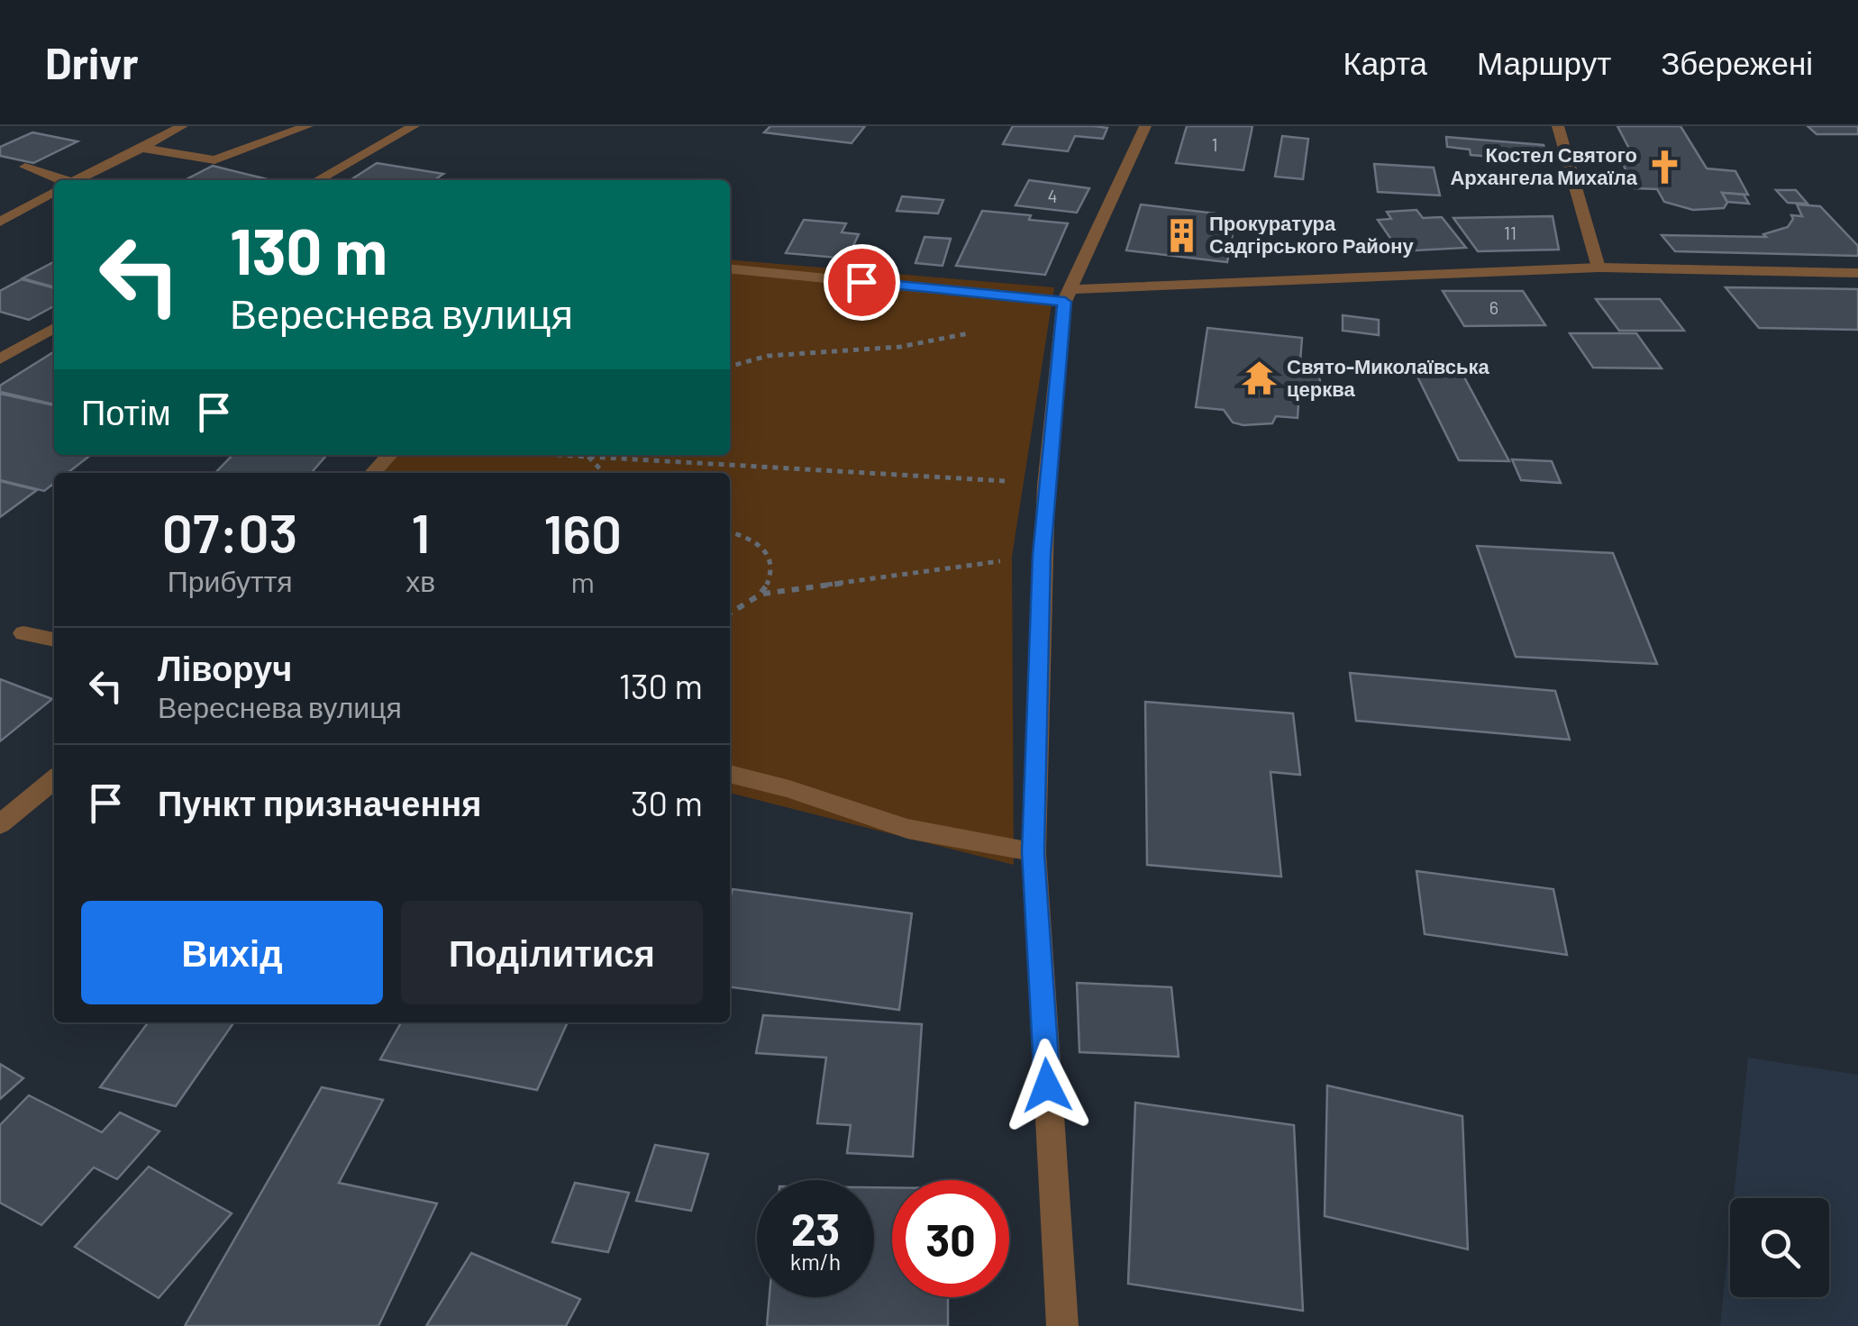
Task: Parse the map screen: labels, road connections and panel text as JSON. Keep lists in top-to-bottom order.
{
  "places": {
    "church": ["Костел Святого Архангела Михаїла"],
    "building": ["Прокуратура Садгірського Району"],
    "temple": ["Свято-Миколаївська церква"]
  },
  "house_numbers": [
    "1",
    "4",
    "11",
    "6"
  ],
  "page": {
    "header": "Drivr",
    "nav": ["Карта", "Маршрут", "Збережені"],
    "turn": ["130 m", "Вереснева вулиця"],
    "then": "Потім",
    "eta": [
      "07:03",
      "Прибуття",
      "1",
      "хв",
      "160",
      "m"
    ],
    "list": [
      {
        "name": "Ліворуч",
        "note": "Вереснева вулиця",
        "value": "130 m"
      },
      {
        "name": "Пункт призначення",
        "value": "30 m"
      }
    ],
    "buttons": ["Вихід", "Поділитися"],
    "speed": "23 km/h",
    "limit": "30"
  }
}
